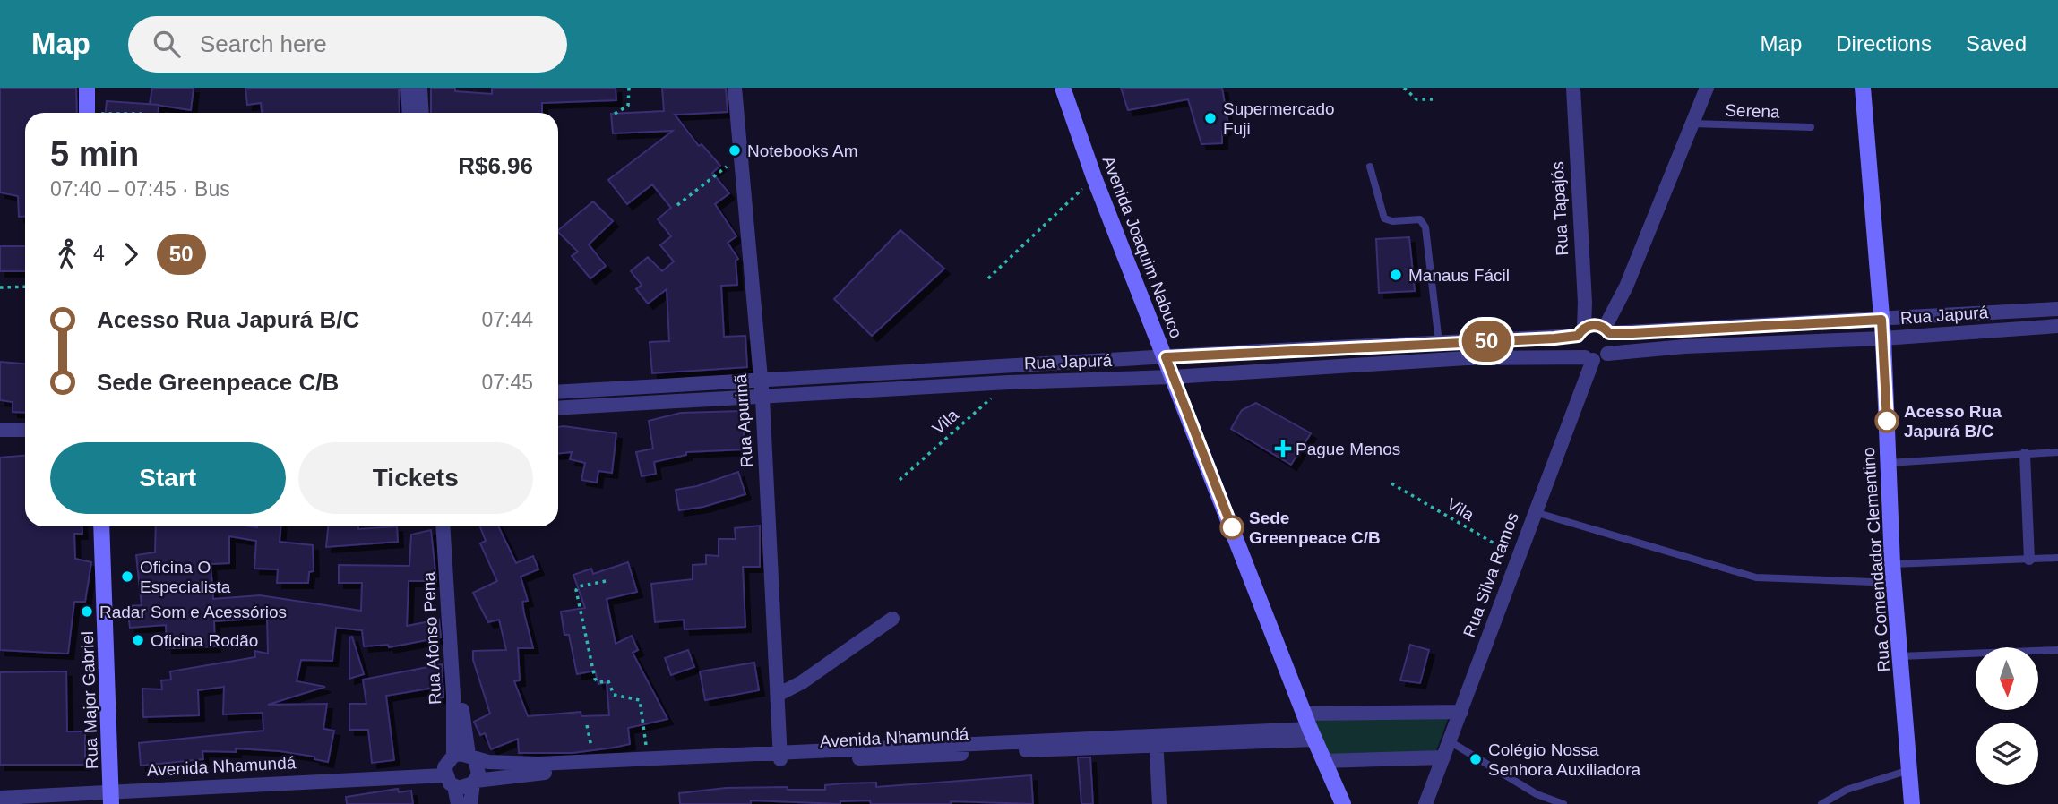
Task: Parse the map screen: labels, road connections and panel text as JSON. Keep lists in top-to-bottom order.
{
  "streets": {
    "main road": ["Avenida Joaquim Nabuco", "Rua Comendador Clementino", "Rua Major Gabriel"],
    "street": [
      "Rua Tapajós",
      "Rua Japurá",
      "Rua Apurinã",
      "Rua Silva Ramos",
      "Rua Afonso Pena",
      "Avenida Nhamundá"
    ],
    "lane": ["Serena"],
    "path": ["Vila"]
  },
  "crossings": [
    ["Rua Tapajós", "Rua Japurá"],
    ["Rua Tapajós", "Rua Silva Ramos"],
    ["Avenida Joaquim Nabuco", "Rua Japurá"],
    ["Avenida Joaquim Nabuco", "Avenida Nhamundá"],
    ["Rua Japurá", "Rua Apurinã"],
    ["Rua Japurá", "Vila"],
    ["Rua Japurá", "Rua Comendador Clementino"],
    ["Rua Japurá", "Rua Silva Ramos"],
    ["Rua Apurinã", "Avenida Nhamundá"],
    ["Vila", "Rua Silva Ramos"],
    ["Rua Silva Ramos", "Avenida Nhamundá"],
    ["Rua Afonso Pena", "Avenida Nhamundá"],
    ["Rua Major Gabriel", "Avenida Nhamundá"]
  ],
  "places": {
    "other": [
      "Supermercado Fuji",
      "Notebooks Am",
      "Manaus Fácil",
      "Acesso Rua Japurá B/C",
      "Sede Greenpeace C/B",
      "Oficina O Especialista",
      "Radar Som e Acessórios",
      "Oficina Rodão",
      "Colégio Nossa Senhora Auxiliadora"
    ],
    "health": ["Pague Menos"]
  },
  "lines": ["bus line 50"],
  "north": "bottom",
  "page": {
    "header": "Map",
    "search": "Search here",
    "nav": ["Map", "Directions", "Saved"],
    "on_map": "50",
    "heading": ["5 min", "07:40 – 07:45 · Bus", "R$6.96"],
    "legs": ["4", "50"],
    "list": [
      {
        "name": "Acesso Rua Japurá B/C",
        "value": "07:44"
      },
      {
        "name": "Sede Greenpeace C/B",
        "value": "07:45"
      }
    ],
    "buttons": ["Start", "Tickets"]
  }
}
